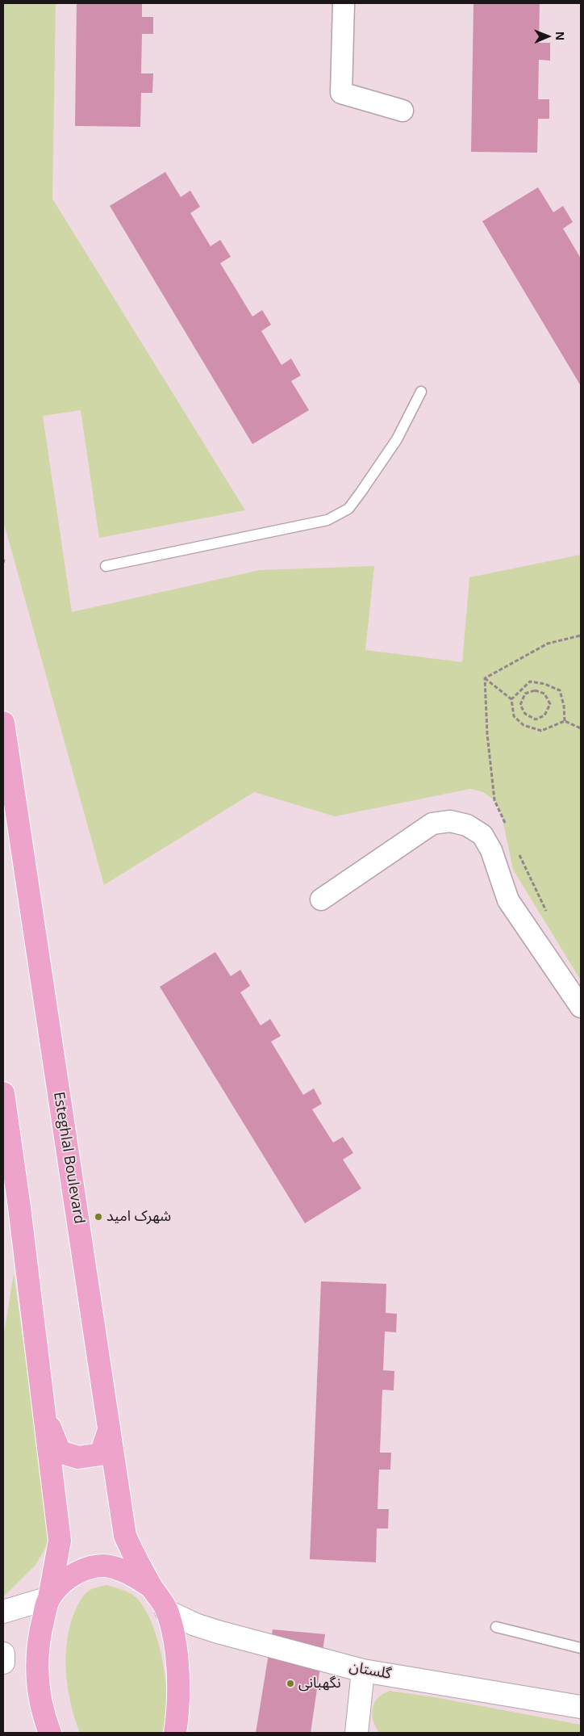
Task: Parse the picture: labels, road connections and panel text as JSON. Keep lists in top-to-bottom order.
{
  "streets": {
    "main road": ["Esteghlal Boulevard", "گلستان"]
  },
  "crossings": [
    ["Esteghlal Boulevard", "گلستان"]
  ],
  "places": ["شهرک امید", "نگهبانی"],
  "north": "right"
}
